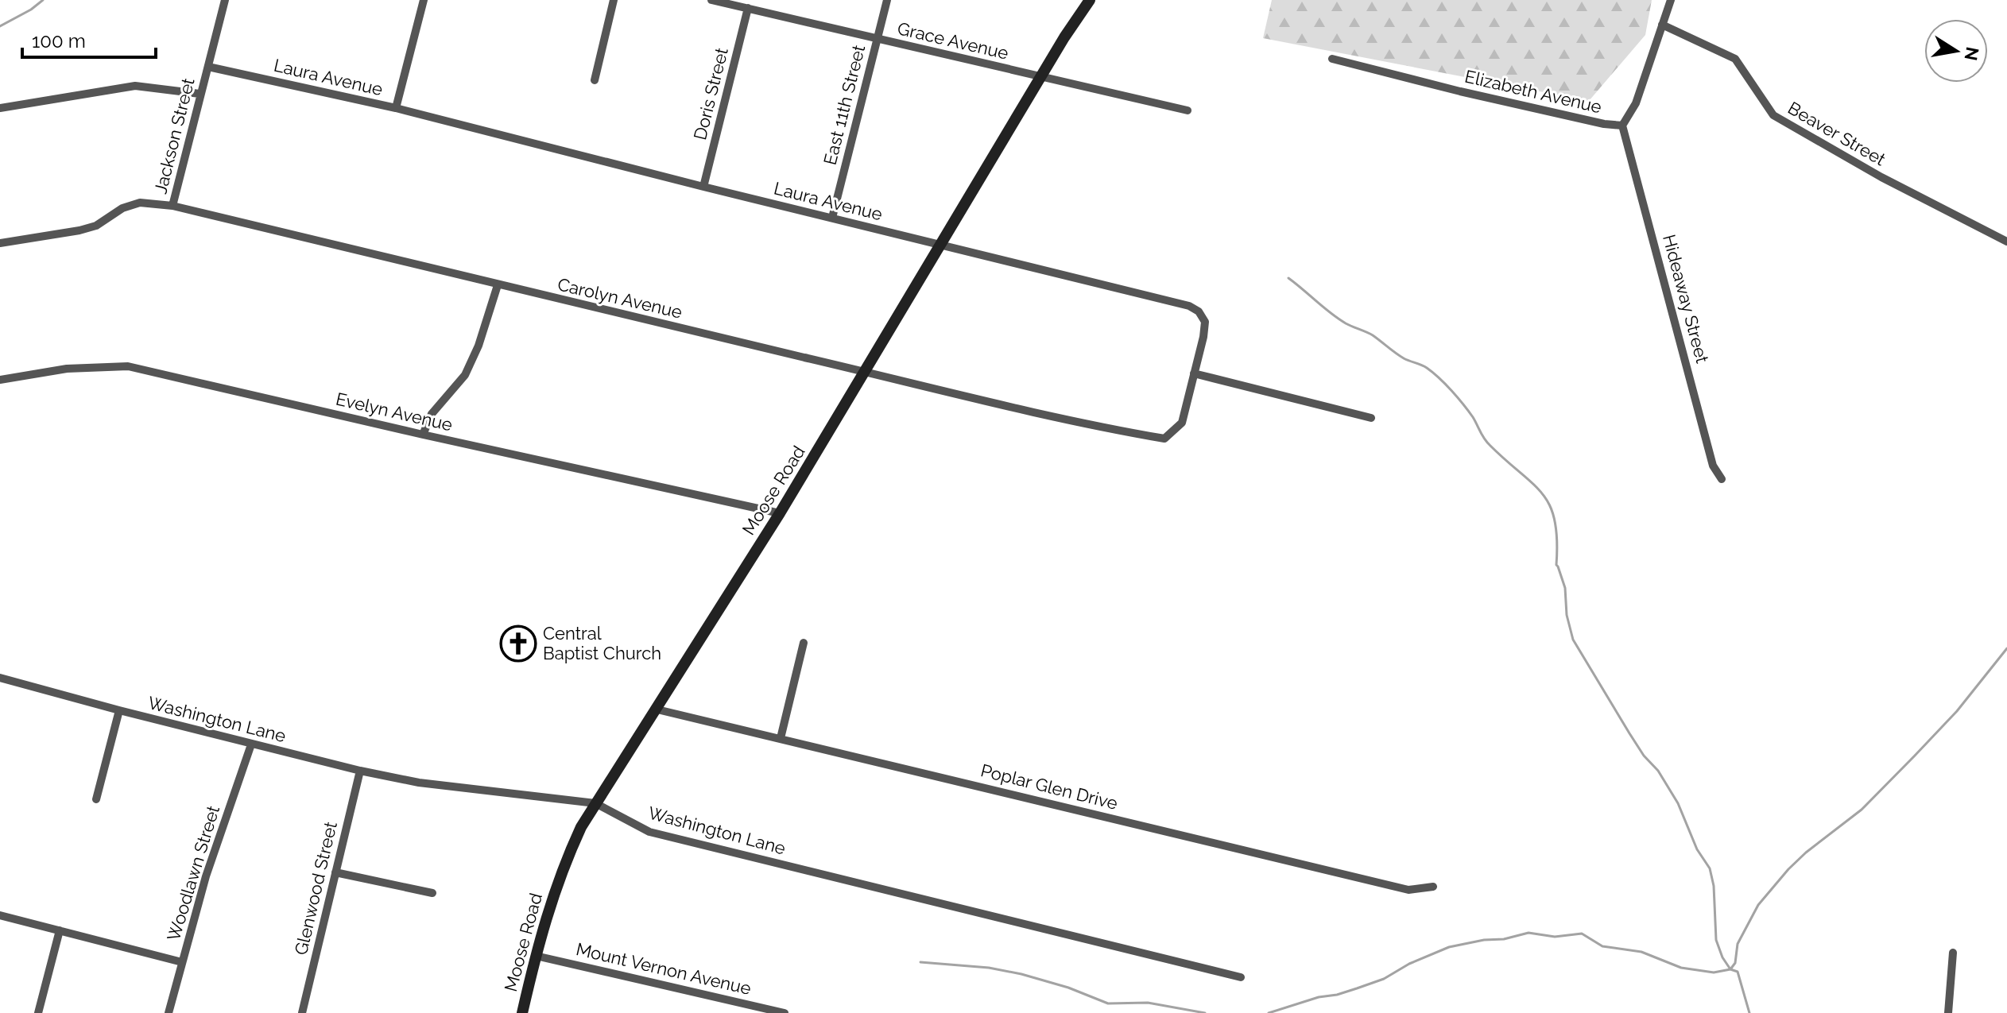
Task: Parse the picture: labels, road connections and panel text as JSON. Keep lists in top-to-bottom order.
{
  "streets": {
    "street": [
      "Grace Avenue",
      "Laura Avenue",
      "Elizabeth Avenue",
      "Doris Street",
      "East 11th Street",
      "Beaver Street",
      "Jackson Street",
      "Carolyn Avenue",
      "Hideaway Street",
      "Evelyn Avenue",
      "Moose Road",
      "Washington Lane",
      "Poplar Glen Drive",
      "Woodlawn Street",
      "Glenwood Street",
      "Mount Vernon Avenue"
    ]
  },
  "crossings": [
    ["Grace Avenue", "Doris Street"],
    ["Grace Avenue", "East 11th Street"],
    ["Grace Avenue", "Moose Road"],
    ["Laura Avenue", "Doris Street"],
    ["Laura Avenue", "East 11th Street"],
    ["Laura Avenue", "Jackson Street"],
    ["Laura Avenue", "Carolyn Avenue"],
    ["Laura Avenue", "Moose Road"],
    ["Elizabeth Avenue", "Beaver Street"],
    ["Elizabeth Avenue", "Hideaway Street"],
    ["Jackson Street", "Carolyn Avenue"],
    ["Carolyn Avenue", "Moose Road"],
    ["Evelyn Avenue", "Moose Road"],
    ["Moose Road", "Washington Lane"],
    ["Moose Road", "Poplar Glen Drive"],
    ["Moose Road", "Mount Vernon Avenue"],
    ["Washington Lane", "Woodlawn Street"],
    ["Washington Lane", "Glenwood Street"]
  ],
  "places": {
    "church": ["Central Baptist Church"]
  },
  "scale_bar": "100 m",
  "north": "right"
}
